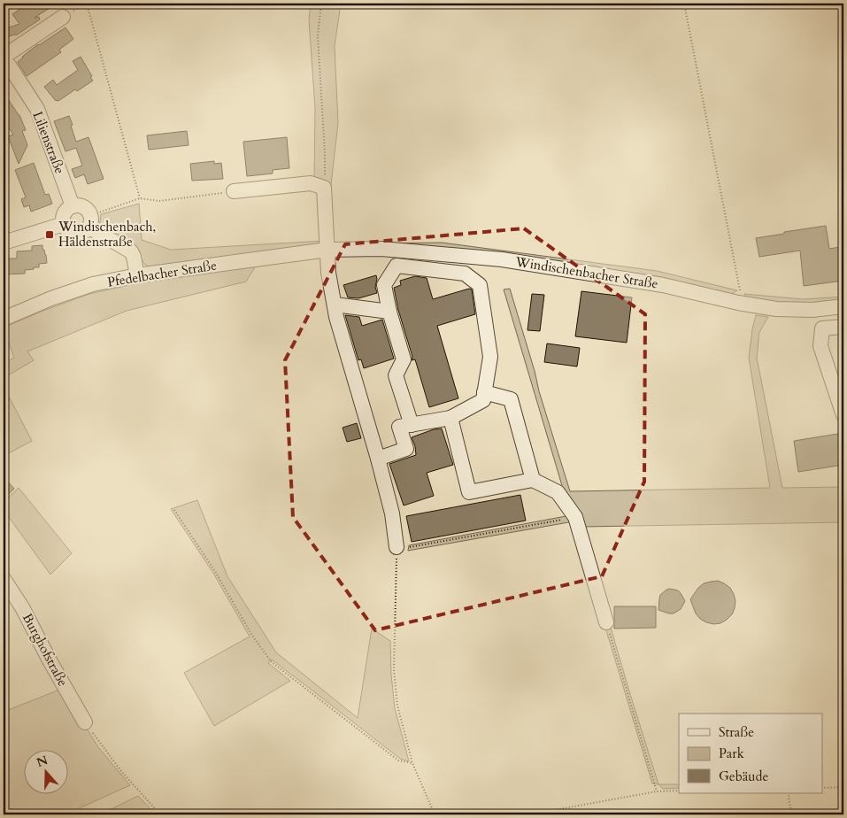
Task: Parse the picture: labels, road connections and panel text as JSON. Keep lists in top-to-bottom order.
{
  "streets": {
    "street": [
      "Lilienstraße",
      "Windischenbacher Straße",
      "Pfedelbacher Straße",
      "Burghofstraße"
    ]
  },
  "crossings": [
    ["Windischenbacher Straße", "Pfedelbacher Straße"]
  ],
  "places": {
    "transit": ["Windischenbach, Häldenstraße"]
  },
  "legend": ["Straße", "Park", "Gebäude"],
  "north": "top"
}
